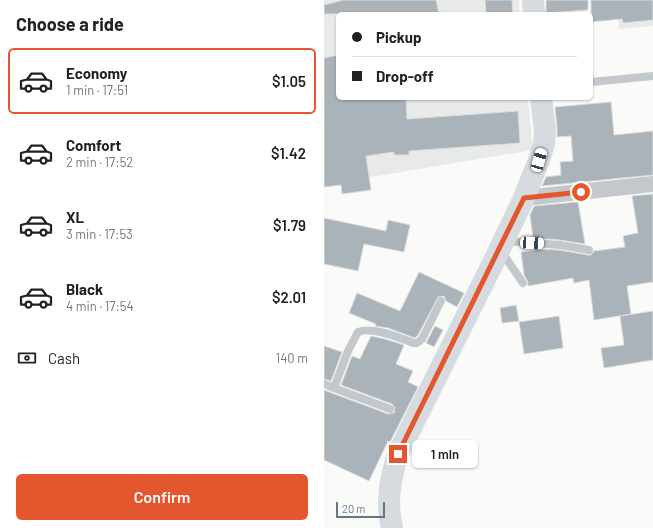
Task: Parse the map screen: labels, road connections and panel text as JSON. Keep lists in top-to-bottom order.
{
  "scale_bar": "20 m",
  "page": {
    "heading": "Choose a ride",
    "banner": ["Pickup", "Drop-off"],
    "list": [
      {
        "name": "Economy",
        "note": "1 min · 17:51",
        "value": "$1.05"
      },
      {
        "name": "Comfort",
        "note": "2 min · 17:52",
        "value": "$1.42"
      },
      {
        "name": "XL",
        "note": "3 min · 17:53",
        "value": "$1.79"
      },
      {
        "name": "Black",
        "note": "4 min · 17:54",
        "value": "$2.01"
      }
    ],
    "pay": ["Cash", "140 m"],
    "bubble": "1 min",
    "buttons": "Confirm",
    "scale": "20 m"
  }
}
